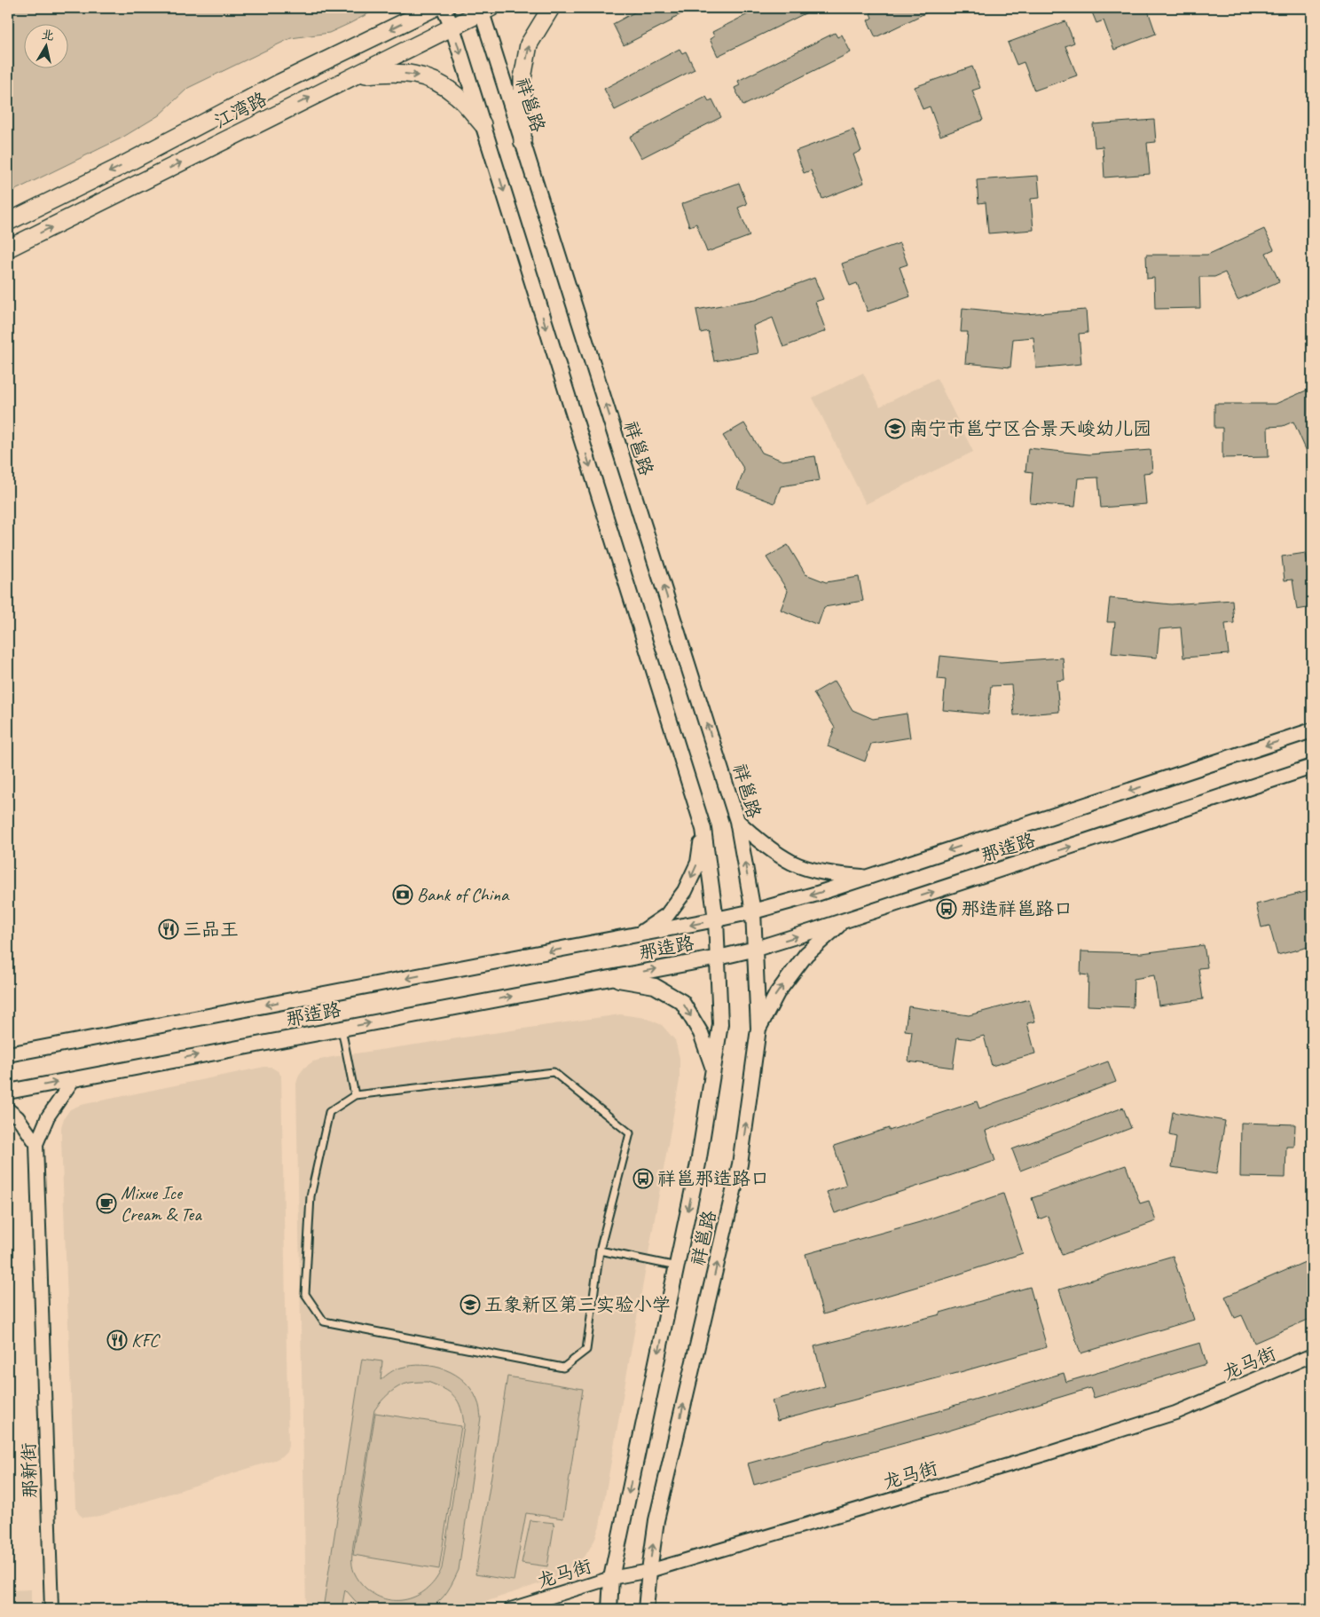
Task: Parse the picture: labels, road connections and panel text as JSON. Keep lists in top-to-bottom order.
{
  "streets": {
    "main road": ["江湾路"],
    "street": [
      "祥邕路",
      "那造路",
      "龙马街",
      "那新街"
    ]
  },
  "crossings": [
    ["祥邕路", "江湾路"],
    ["祥邕路", "那造路"],
    ["祥邕路", "龙马街"]
  ],
  "places": {
    "school or university": ["南宁市邕宁区合景天峻幼儿园", "五象新区第三实验小学"],
    "bank": ["Bank of China"],
    "bus stop": ["那造祥邕路口", "祥邕那造路口"],
    "restaurant": ["三品王", "KFC"],
    "cafe": ["Mixue Ice Cream & Tea"]
  },
  "north": "top"
}
